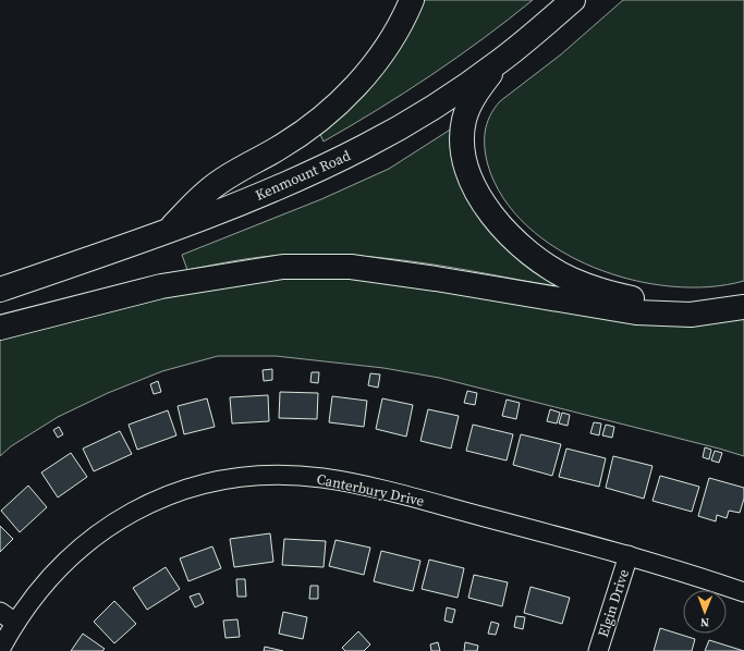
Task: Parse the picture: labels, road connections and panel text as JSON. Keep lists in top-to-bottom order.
{
  "streets": {
    "main road": ["Kenmount Road"],
    "street": ["Canterbury Drive", "Elgin Drive"]
  },
  "crossings": [
    ["Canterbury Drive", "Elgin Drive"]
  ],
  "north": "bottom"
}
